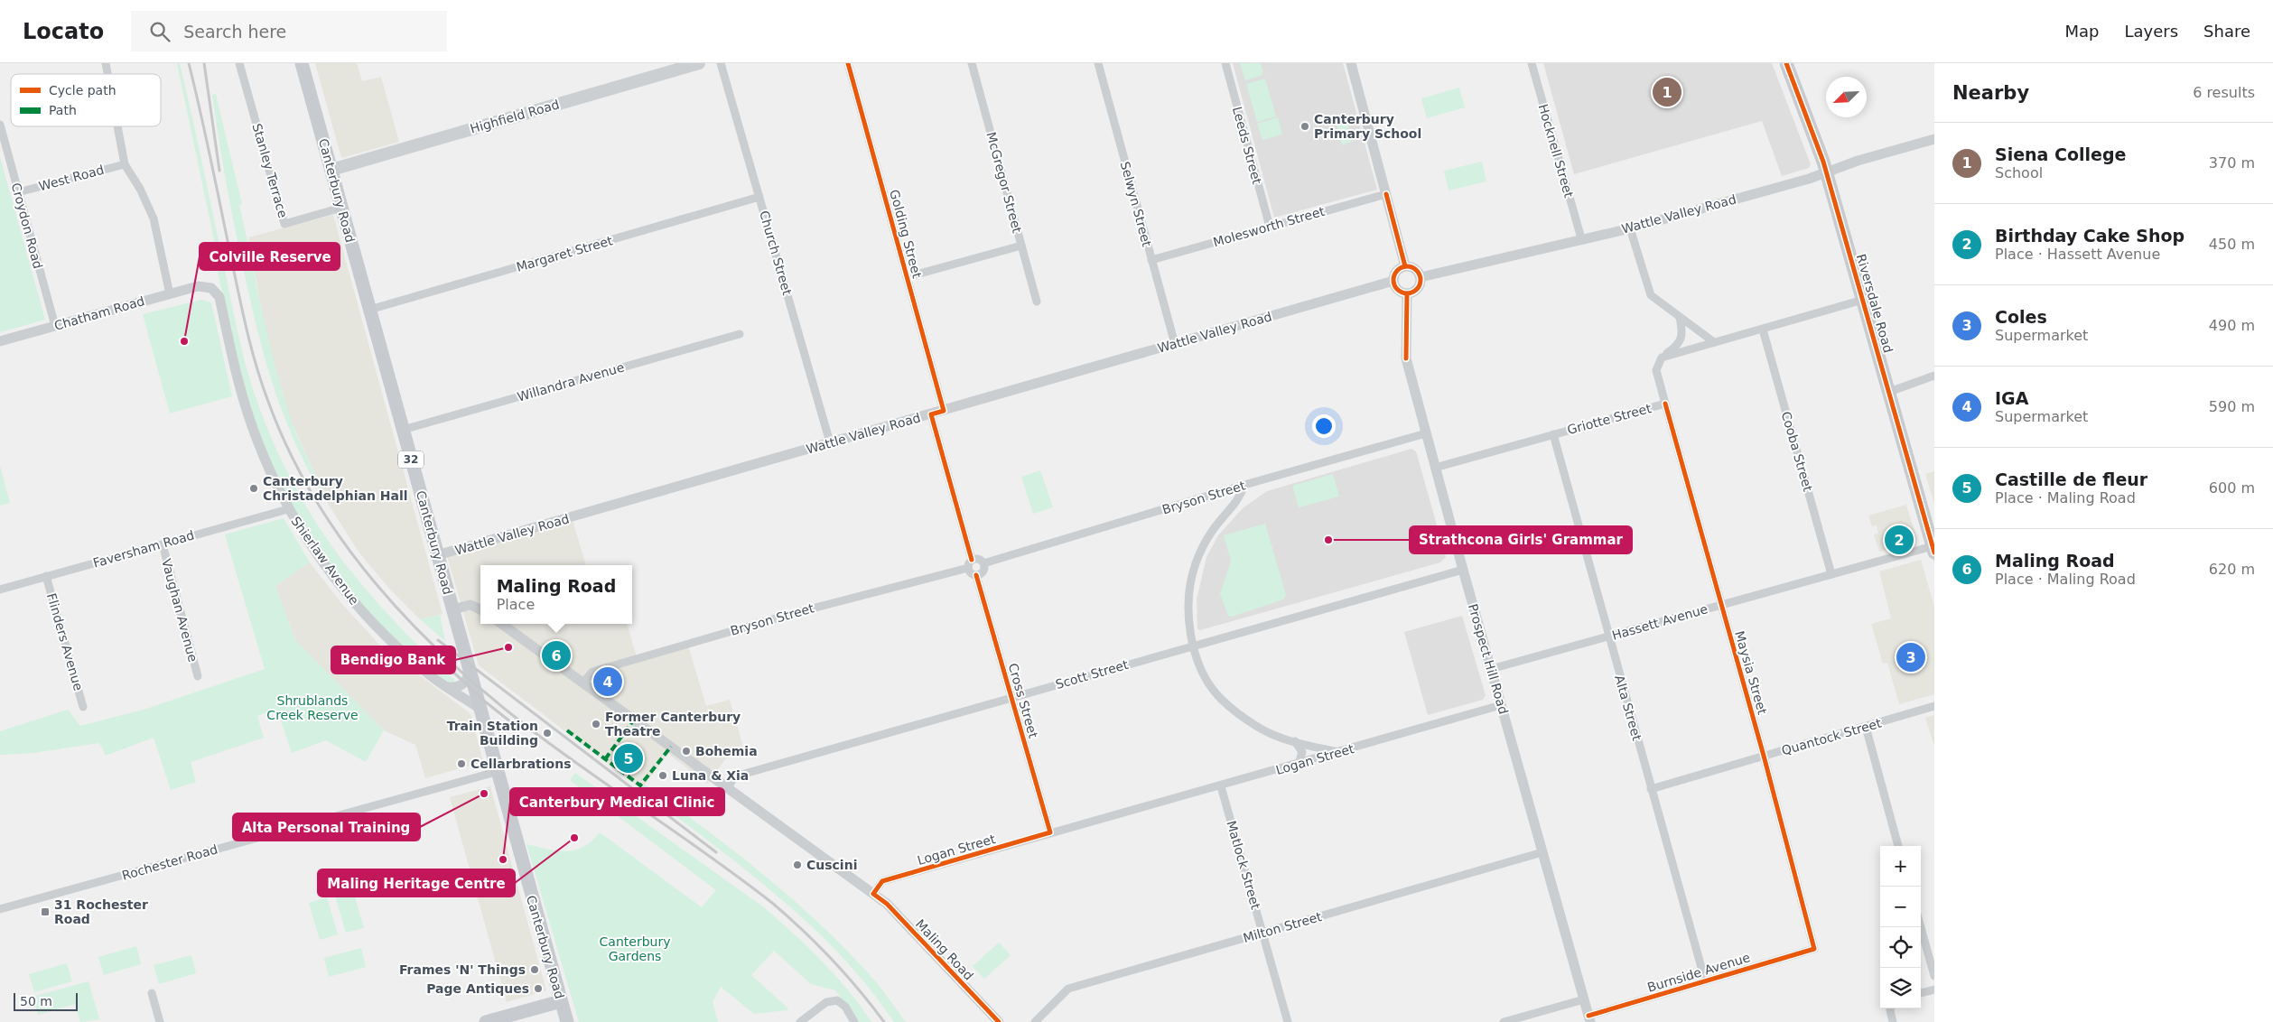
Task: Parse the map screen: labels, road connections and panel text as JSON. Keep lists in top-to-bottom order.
{
  "streets": {
    "main road": [
      "Highfield Road",
      "Canterbury Road",
      "Riversdale Road",
      "32"
    ],
    "street": [
      "Leeds Street",
      "Hocknell Street",
      "Stanley Terrace",
      "West Road",
      "McGregor Street",
      "Selwyn Street",
      "Wattle Valley Road",
      "Croydon Road",
      "Molesworth Street",
      "Golding Street",
      "Church Street",
      "Margaret Street",
      "Chatham Road",
      "Willandra Avenue",
      "Griotte Street",
      "Cooba Street",
      "Bryson Street",
      "Faversham Road",
      "Shierlaw Avenue",
      "Vaughan Avenue",
      "Hassett Avenue",
      "Flinders Avenue",
      "Prospect Hill Road",
      "Maysia Street",
      "Scott Street",
      "Cross Street",
      "Alta Street",
      "Quantock Street",
      "Logan Street",
      "Rochester Road",
      "Matlock Street",
      "Milton Street",
      "Maling Road",
      "Burnside Avenue"
    ]
  },
  "crossings": [
    ["Highfield Road", "Canterbury Road"],
    ["Leeds Street", "Molesworth Street"],
    ["Hocknell Street", "Wattle Valley Road"],
    ["Stanley Terrace", "Canterbury Road"],
    ["West Road", "Croydon Road"],
    ["Canterbury Road", "Wattle Valley Road"],
    ["Canterbury Road", "Margaret Street"],
    ["Canterbury Road", "Willandra Avenue"],
    ["Canterbury Road", "Shierlaw Avenue"],
    ["Canterbury Road", "Rochester Road"],
    ["Selwyn Street", "Wattle Valley Road"],
    ["Selwyn Street", "Molesworth Street"],
    ["Wattle Valley Road", "Golding Street"],
    ["Wattle Valley Road", "Church Street"],
    ["Wattle Valley Road", "Riversdale Road"],
    ["Wattle Valley Road", "Prospect Hill Road"],
    ["Croydon Road", "Chatham Road"],
    ["Church Street", "Margaret Street"],
    ["Riversdale Road", "Hassett Avenue"],
    ["Chatham Road", "Shierlaw Avenue"],
    ["Griotte Street", "Prospect Hill Road"],
    ["Griotte Street", "Maysia Street"],
    ["Griotte Street", "Alta Street"],
    ["Cooba Street", "Hassett Avenue"],
    ["Bryson Street", "Prospect Hill Road"],
    ["Bryson Street", "Cross Street"],
    ["Bryson Street", "Maling Road"],
    ["Faversham Road", "Shierlaw Avenue"],
    ["Faversham Road", "Vaughan Avenue"],
    ["Faversham Road", "Flinders Avenue"],
    ["Hassett Avenue", "Prospect Hill Road"],
    ["Hassett Avenue", "Maysia Street"],
    ["Hassett Avenue", "Alta Street"],
    ["Prospect Hill Road", "Scott Street"],
    ["Prospect Hill Road", "Logan Street"],
    ["Prospect Hill Road", "Milton Street"],
    ["Prospect Hill Road", "Burnside Avenue"],
    ["Maysia Street", "Quantock Street"],
    ["Maysia Street", "Burnside Avenue"],
    ["Scott Street", "Cross Street"],
    ["Scott Street", "Maling Road"],
    ["Cross Street", "Logan Street"],
    ["Alta Street", "Quantock Street"],
    ["Alta Street", "Burnside Avenue"],
    ["Logan Street", "Matlock Street"],
    ["Logan Street", "Maling Road"],
    ["Matlock Street", "Milton Street"]
  ],
  "parks": ["Shrublands Creek Reserve", "Canterbury Gardens"],
  "places": {
    "other": [
      "Canterbury Primary School",
      "Colville Reserve",
      "Canterbury Christadelphian Hall",
      "Strathcona Girls' Grammar",
      "Bendigo Bank",
      "Former Canterbury Theatre",
      "Train Station Building",
      "Bohemia",
      "Cellarbrations",
      "Luna & Xia",
      "Alta Personal Training",
      "Maling Heritage Centre",
      "Canterbury Medical Clinic",
      "Cuscini",
      "Frames 'N' Things",
      "Page Antiques"
    ],
    "transit": ["31 Rochester Road"]
  },
  "legend": ["Cycle path", "Path"],
  "scale_bar": "50 m",
  "north": "bottom left",
  "page": {
    "header": "Locato",
    "search": "Search here",
    "nav": ["Map", "Layers", "Share"],
    "heading": ["Nearby", "6 results"],
    "pins": [
      "1",
      "2",
      "6",
      "3",
      "4",
      "5"
    ],
    "list": [
      {
        "mark": "1",
        "name": "Siena College",
        "note": "School",
        "value": "370 m"
      },
      {
        "mark": "2",
        "name": "Birthday Cake Shop",
        "note": "Place · Hassett Avenue",
        "value": "450 m"
      },
      {
        "mark": "3",
        "name": "Coles",
        "note": "Supermarket",
        "value": "490 m"
      },
      {
        "mark": "4",
        "name": "IGA",
        "note": "Supermarket",
        "value": "590 m"
      },
      {
        "mark": "5",
        "name": "Castille de fleur",
        "note": "Place · Maling Road",
        "value": "600 m"
      },
      {
        "mark": "6",
        "name": "Maling Road",
        "note": "Place · Maling Road",
        "value": "620 m"
      }
    ],
    "popup": ["Maling Road", "Place"],
    "map_buttons": ["+", "−"],
    "scale": "50 m"
  }
}
